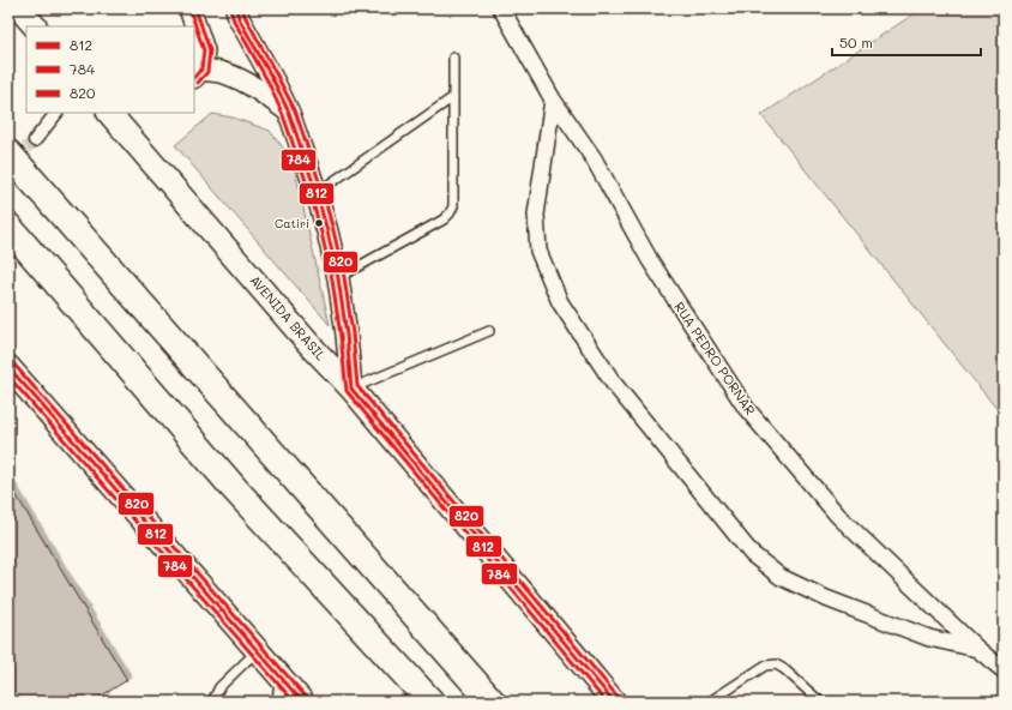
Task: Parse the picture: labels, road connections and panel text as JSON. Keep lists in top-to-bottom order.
{
  "streets": {
    "main road": ["AVENIDA BRASIL"],
    "street": ["RUA PEDRO PORNAR"]
  },
  "places": ["Catiri"],
  "lines": ["transit line 812", "transit line 820", "transit line 784"],
  "legend": ["812", "784", "820"],
  "scale_bar": "50 m"
}
